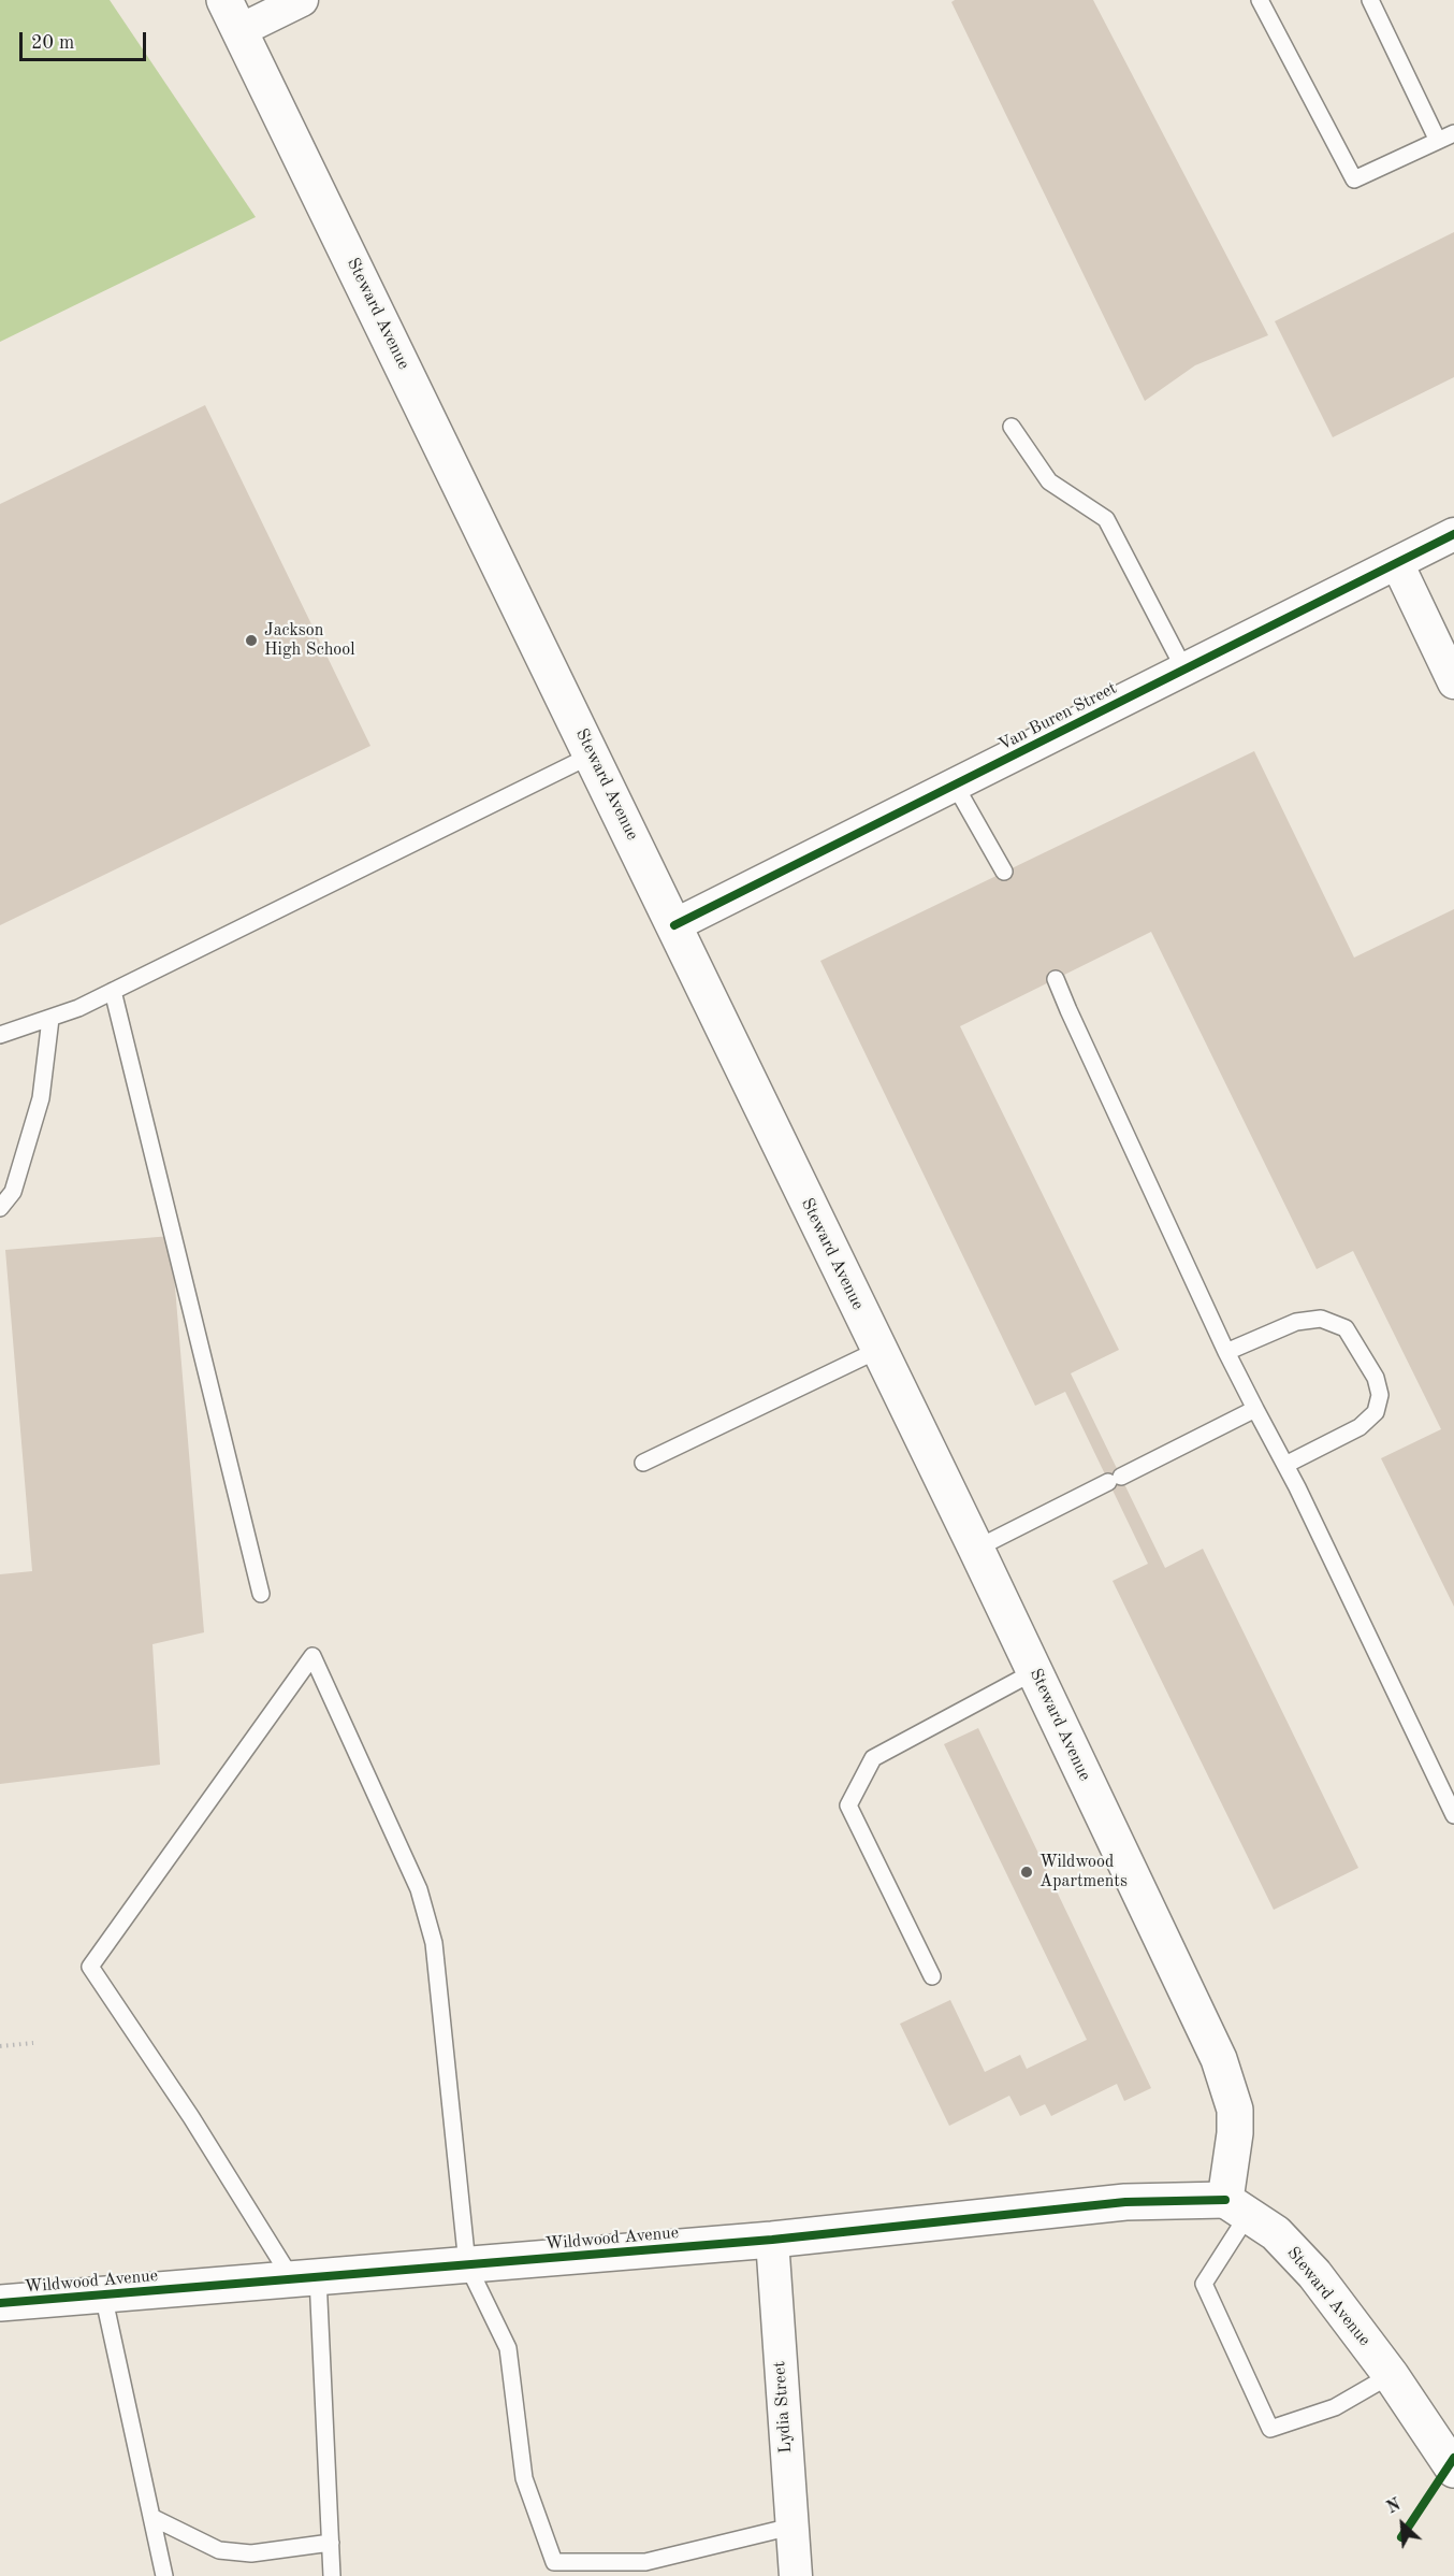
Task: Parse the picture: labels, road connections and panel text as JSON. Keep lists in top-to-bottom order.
{
  "streets": {
    "main road": ["Steward Avenue", "Wildwood Avenue"],
    "street": ["Van Buren Street", "Lydia Street"]
  },
  "crossings": [
    ["Steward Avenue", "Van Buren Street"],
    ["Steward Avenue", "Wildwood Avenue"],
    ["Wildwood Avenue", "Lydia Street"]
  ],
  "places": ["Jackson High School", "Wildwood Apartments"],
  "scale_bar": "20 m",
  "north": "top left"
}
